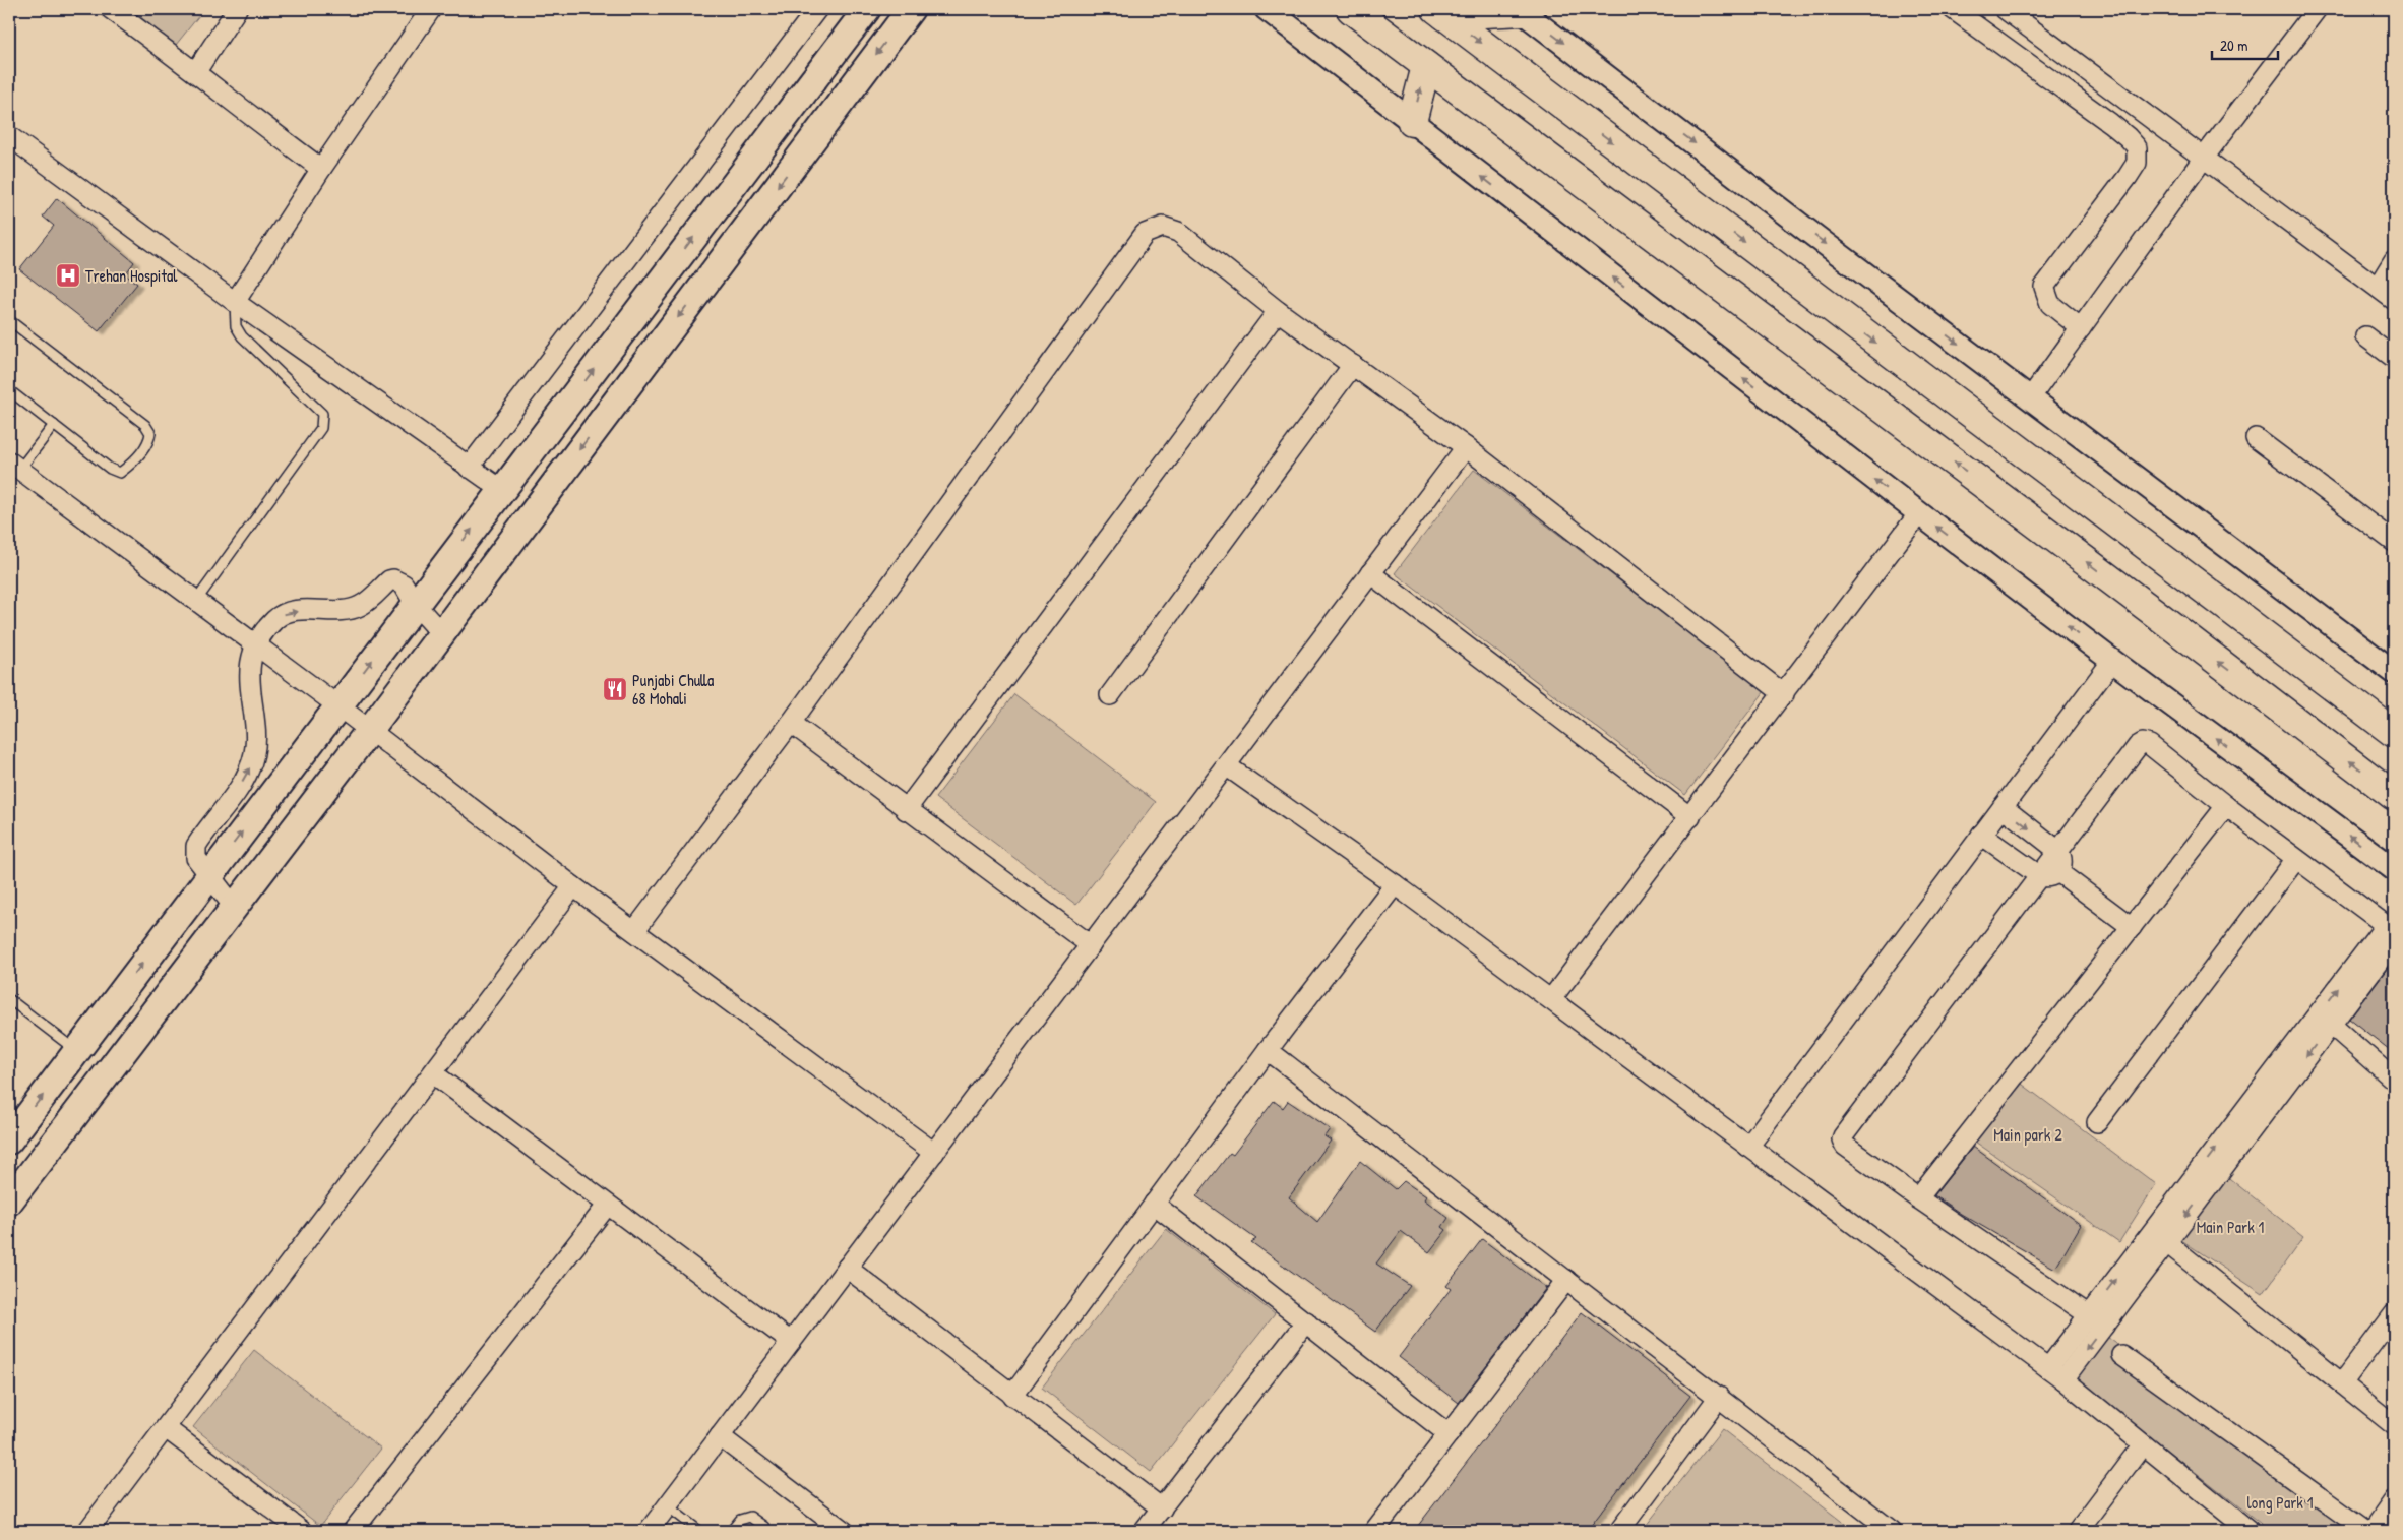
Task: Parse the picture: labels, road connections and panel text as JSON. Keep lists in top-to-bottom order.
{
  "parks": ["Main park 2", "Main Park 1", "long Park 1"],
  "places": {
    "hospital": ["Trehan Hospital"],
    "restaurant": ["Punjabi Chulla 68 Mohali"]
  },
  "scale_bar": "20 m"
}
